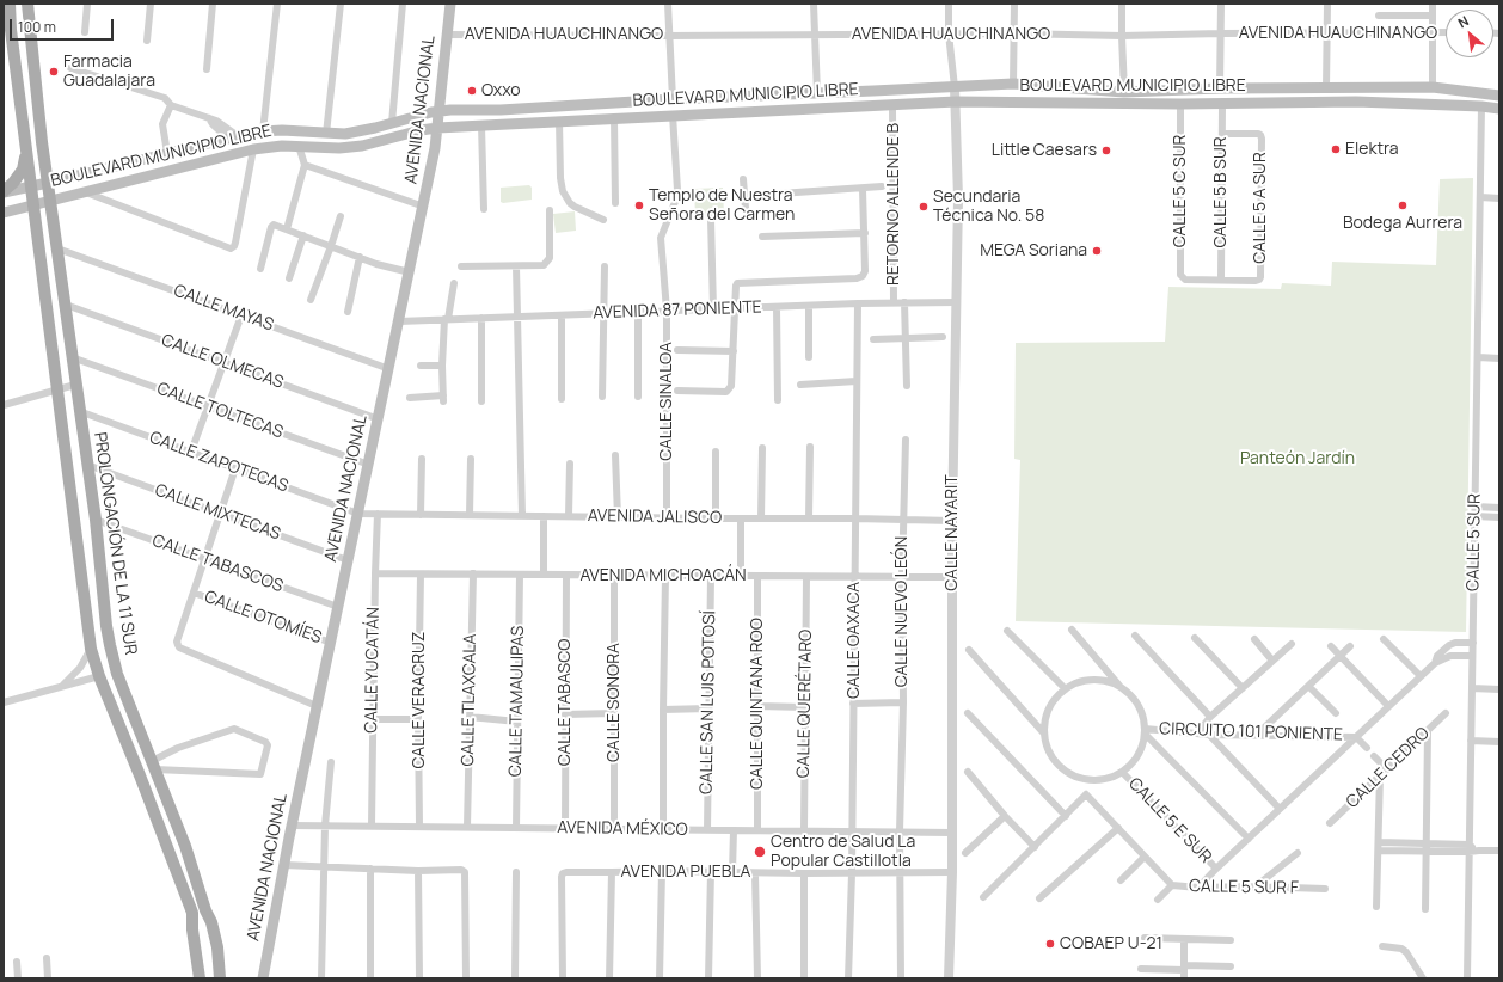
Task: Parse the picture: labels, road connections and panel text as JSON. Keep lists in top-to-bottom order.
{
  "streets": {
    "main road": ["BOULEVARD MUNICIPIO LIBRE", "AVENIDA NACIONAL", "PROLONGACIÓN DE LA 11 SUR"],
    "street": [
      "AVENIDA HUAUCHINANGO",
      "CALLE 5 C SUR",
      "CALLE 5 B SUR",
      "RETORNO ALLENDE B",
      "CALLE 5 A SUR",
      "CALLE MAYAS",
      "AVENIDA 87 PONIENTE",
      "CALLE OLMECAS",
      "CALLE SINALOA",
      "CALLE TOLTECAS",
      "CALLE ZAPOTECAS",
      "CALLE MIXTECAS",
      "AVENIDA JALISCO",
      "CALLE NAYARIT",
      "CALLE 5 SUR",
      "CALLE TABASCOS",
      "AVENIDA MICHOACÁN",
      "CALLE NUEVO LEÓN",
      "CALLE OTOMÍES",
      "CALLE OAXACA",
      "CALLE YUCATÁN",
      "CALLE VERACRUZ",
      "CALLE TLAXCALA",
      "CALLE TAMAULIPAS",
      "CALLE TABASCO",
      "CALLE SONORA",
      "CALLE SAN LUIS POTOSÍ",
      "CALLE QUINTANA ROO",
      "CALLE QUERÉTARO",
      "CIRCUITO 101 PONIENTE",
      "CALLE CEDRO",
      "CALLE 5 E SUR",
      "AVENIDA MÉXICO",
      "AVENIDA PUEBLA",
      "CALLE 5 SUR F"
    ]
  },
  "crossings": [
    ["AVENIDA HUAUCHINANGO", "AVENIDA NACIONAL"],
    ["BOULEVARD MUNICIPIO LIBRE", "AVENIDA NACIONAL"],
    ["BOULEVARD MUNICIPIO LIBRE", "CALLE 5 C SUR"],
    ["BOULEVARD MUNICIPIO LIBRE", "CALLE 5 B SUR"],
    ["BOULEVARD MUNICIPIO LIBRE", "RETORNO ALLENDE B"],
    ["BOULEVARD MUNICIPIO LIBRE", "CALLE SINALOA"],
    ["BOULEVARD MUNICIPIO LIBRE", "CALLE NAYARIT"],
    ["BOULEVARD MUNICIPIO LIBRE", "CALLE 5 SUR"],
    ["BOULEVARD MUNICIPIO LIBRE", "PROLONGACIÓN DE LA 11 SUR"],
    ["AVENIDA NACIONAL", "CALLE MAYAS"],
    ["AVENIDA NACIONAL", "AVENIDA 87 PONIENTE"],
    ["AVENIDA NACIONAL", "CALLE OLMECAS"],
    ["AVENIDA NACIONAL", "CALLE TOLTECAS"],
    ["AVENIDA NACIONAL", "CALLE ZAPOTECAS"],
    ["AVENIDA NACIONAL", "CALLE MIXTECAS"],
    ["AVENIDA NACIONAL", "AVENIDA JALISCO"],
    ["AVENIDA NACIONAL", "CALLE TABASCOS"],
    ["AVENIDA NACIONAL", "CALLE OTOMÍES"],
    ["AVENIDA NACIONAL", "AVENIDA MÉXICO"],
    ["CALLE 5 C SUR", "CALLE 5 B SUR"],
    ["CALLE 5 C SUR", "CALLE 5 A SUR"],
    ["CALLE 5 B SUR", "CALLE 5 A SUR"],
    ["RETORNO ALLENDE B", "AVENIDA 87 PONIENTE"],
    ["CALLE MAYAS", "PROLONGACIÓN DE LA 11 SUR"],
    ["AVENIDA 87 PONIENTE", "CALLE SINALOA"],
    ["AVENIDA 87 PONIENTE", "CALLE NAYARIT"],
    ["AVENIDA 87 PONIENTE", "CALLE OAXACA"],
    ["CALLE OLMECAS", "PROLONGACIÓN DE LA 11 SUR"],
    ["CALLE SINALOA", "AVENIDA JALISCO"],
    ["CALLE TOLTECAS", "PROLONGACIÓN DE LA 11 SUR"],
    ["CALLE ZAPOTECAS", "AVENIDA JALISCO"],
    ["CALLE ZAPOTECAS", "PROLONGACIÓN DE LA 11 SUR"],
    ["CALLE MIXTECAS", "PROLONGACIÓN DE LA 11 SUR"],
    ["AVENIDA JALISCO", "CALLE NAYARIT"],
    ["AVENIDA JALISCO", "CALLE NUEVO LEÓN"],
    ["AVENIDA JALISCO", "CALLE OAXACA"],
    ["AVENIDA JALISCO", "CALLE YUCATÁN"],
    ["CALLE NAYARIT", "AVENIDA MICHOACÁN"],
    ["CALLE NAYARIT", "AVENIDA MÉXICO"],
    ["CALLE NAYARIT", "AVENIDA PUEBLA"],
    ["CALLE 5 SUR", "CIRCUITO 101 PONIENTE"],
    ["PROLONGACIÓN DE LA 11 SUR", "CALLE TABASCOS"],
    ["AVENIDA MICHOACÁN", "CALLE NUEVO LEÓN"],
    ["AVENIDA MICHOACÁN", "CALLE OAXACA"],
    ["AVENIDA MICHOACÁN", "CALLE YUCATÁN"],
    ["AVENIDA MICHOACÁN", "CALLE VERACRUZ"],
    ["AVENIDA MICHOACÁN", "CALLE TLAXCALA"],
    ["AVENIDA MICHOACÁN", "CALLE TAMAULIPAS"],
    ["AVENIDA MICHOACÁN", "CALLE TABASCO"],
    ["AVENIDA MICHOACÁN", "CALLE SONORA"],
    ["AVENIDA MICHOACÁN", "CALLE SAN LUIS POTOSÍ"],
    ["AVENIDA MICHOACÁN", "CALLE QUINTANA ROO"],
    ["AVENIDA MICHOACÁN", "CALLE QUERÉTARO"],
    ["CALLE NUEVO LEÓN", "CALLE OAXACA"],
    ["CALLE NUEVO LEÓN", "AVENIDA MÉXICO"],
    ["CALLE NUEVO LEÓN", "AVENIDA PUEBLA"],
    ["CALLE OAXACA", "AVENIDA MÉXICO"],
    ["CALLE OAXACA", "AVENIDA PUEBLA"],
    ["CALLE YUCATÁN", "AVENIDA MÉXICO"],
    ["CALLE VERACRUZ", "AVENIDA MÉXICO"],
    ["CALLE TLAXCALA", "AVENIDA MÉXICO"],
    ["CALLE TAMAULIPAS", "AVENIDA MÉXICO"],
    ["CALLE TABASCO", "AVENIDA MÉXICO"],
    ["CALLE SONORA", "AVENIDA MÉXICO"],
    ["CALLE SAN LUIS POTOSÍ", "AVENIDA MÉXICO"],
    ["CALLE QUINTANA ROO", "AVENIDA MÉXICO"],
    ["CALLE QUERÉTARO", "AVENIDA MÉXICO"],
    ["CIRCUITO 101 PONIENTE", "CALLE 5 E SUR"],
    ["CIRCUITO 101 PONIENTE", "CALLE 5 SUR F"]
  ],
  "parks": ["Panteón Jardín"],
  "places": [
    "Farmacia Guadalajara",
    "Oxxo",
    "Elektra",
    "Little Caesars",
    "Templo de Nuestra Señora del Carmen",
    "Bodega Aurrera",
    "Secundaria Técnica No. 58",
    "MEGA Soriana",
    "Centro de Salud La Popular Castillotla",
    "COBAEP U-21"
  ],
  "scale_bar": "100 m",
  "north": "top left"
}
